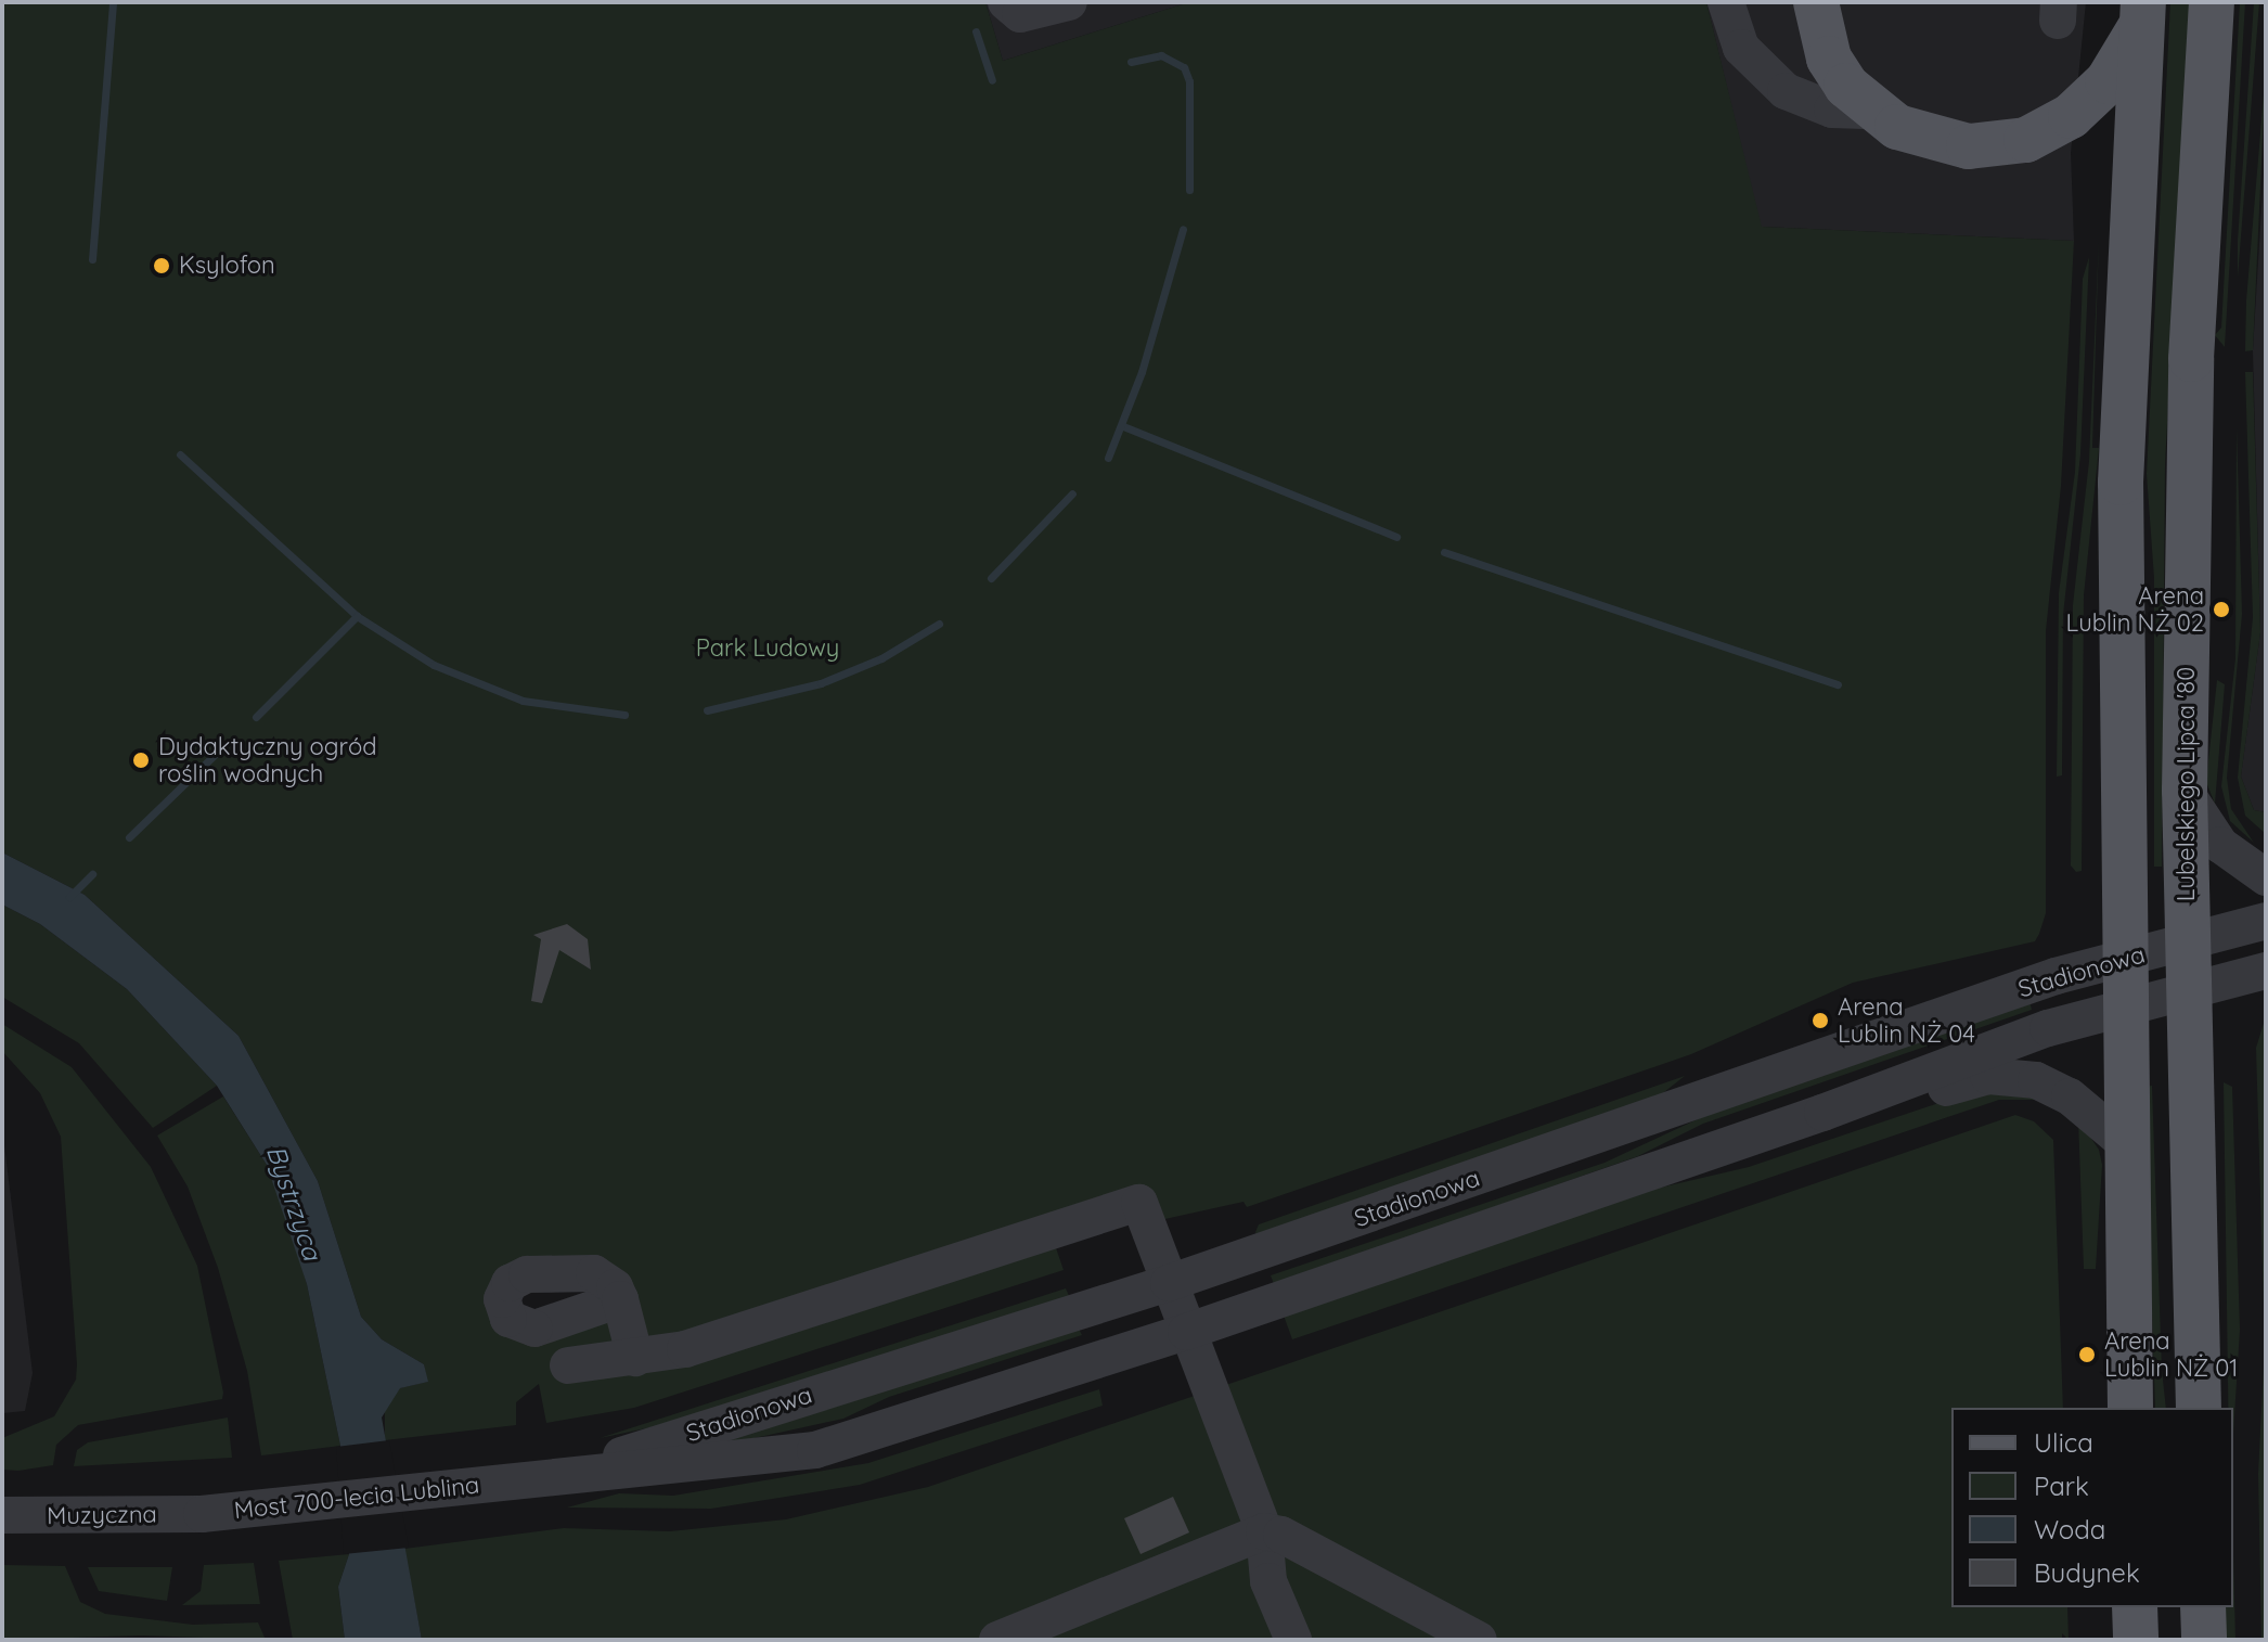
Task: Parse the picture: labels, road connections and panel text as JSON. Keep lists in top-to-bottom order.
{
  "streets": {
    "main road": ["Lubelskiego Lipca '80"],
    "street": ["Stadionowa", "Most 700-lecia Lublina", "Muzyczna"]
  },
  "crossings": [
    ["Lubelskiego Lipca '80", "Stadionowa"],
    ["Stadionowa", "Most 700-lecia Lublina"],
    ["Most 700-lecia Lublina", "Muzyczna"]
  ],
  "water": ["Bystrzyca"],
  "parks": ["Park Ludowy"],
  "places": [
    "Ksylofon",
    "Arena Lublin NŻ 02",
    "Dydaktyczny ogród roślin wodnych",
    "Arena Lublin NŻ 04",
    "Arena Lublin NŻ 01"
  ],
  "legend": [
    "Ulica",
    "Park",
    "Woda",
    "Budynek"
  ]
}
